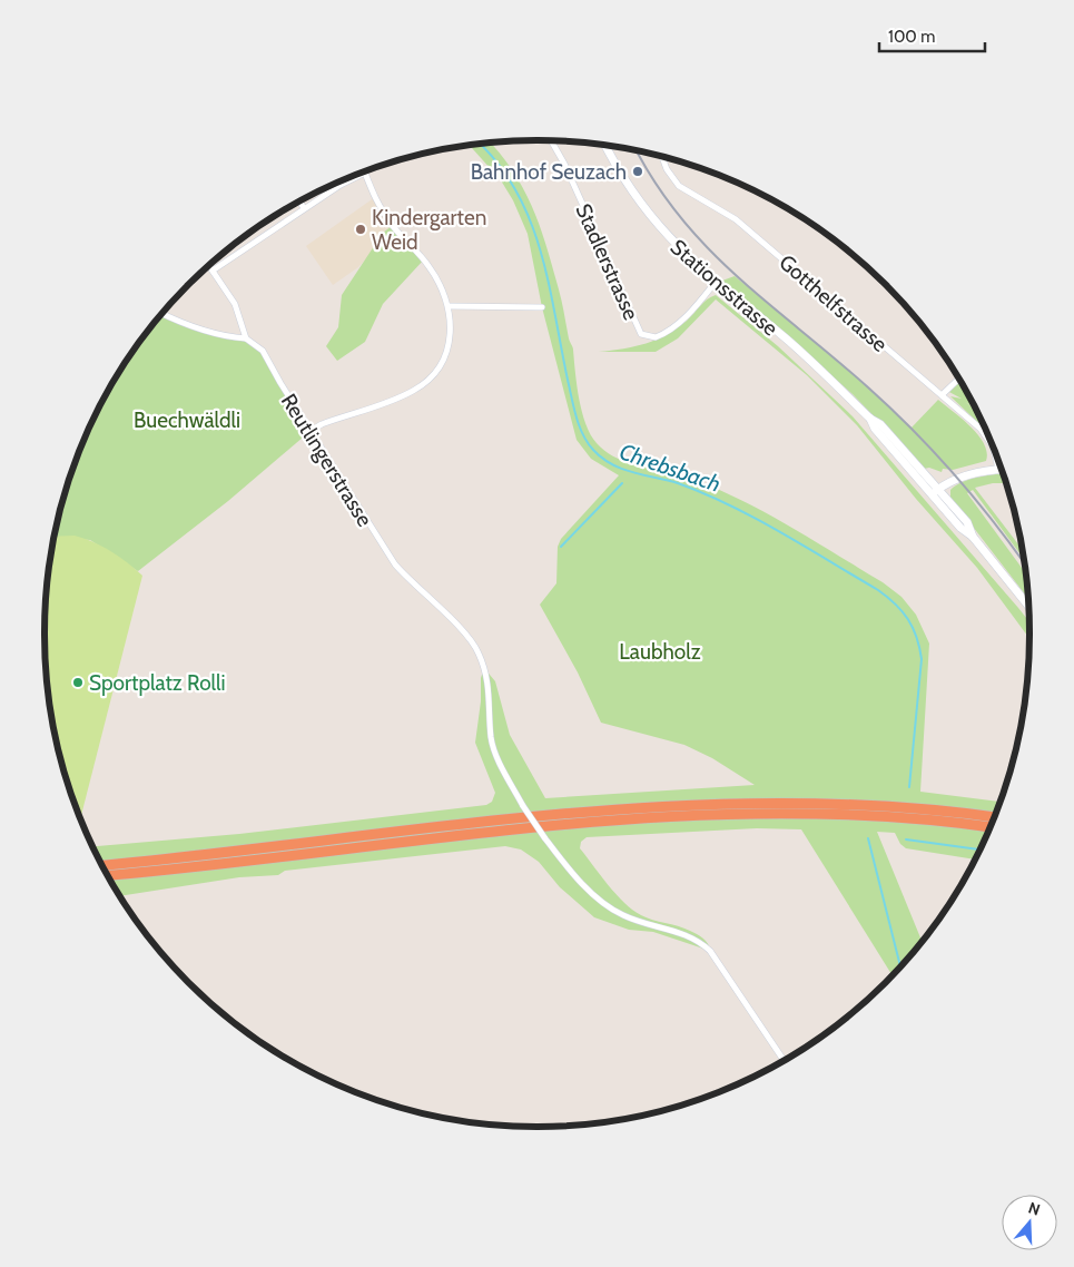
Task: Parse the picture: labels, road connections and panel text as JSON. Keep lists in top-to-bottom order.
{
  "streets": {
    "main road": ["Stationsstrasse"],
    "street": ["Stadlerstrasse", "Gotthelfstrasse", "Reutlingerstrasse"]
  },
  "crossings": [
    ["Stadlerstrasse", "Stationsstrasse"]
  ],
  "water": ["Chrebsbach"],
  "parks": ["Buechwäldli", "Laubholz"],
  "places": ["Bahnhof Seuzach", "Kindergarten Weid", "Sportplatz Rolli"],
  "scale_bar": "100 m",
  "north": "top"
}
